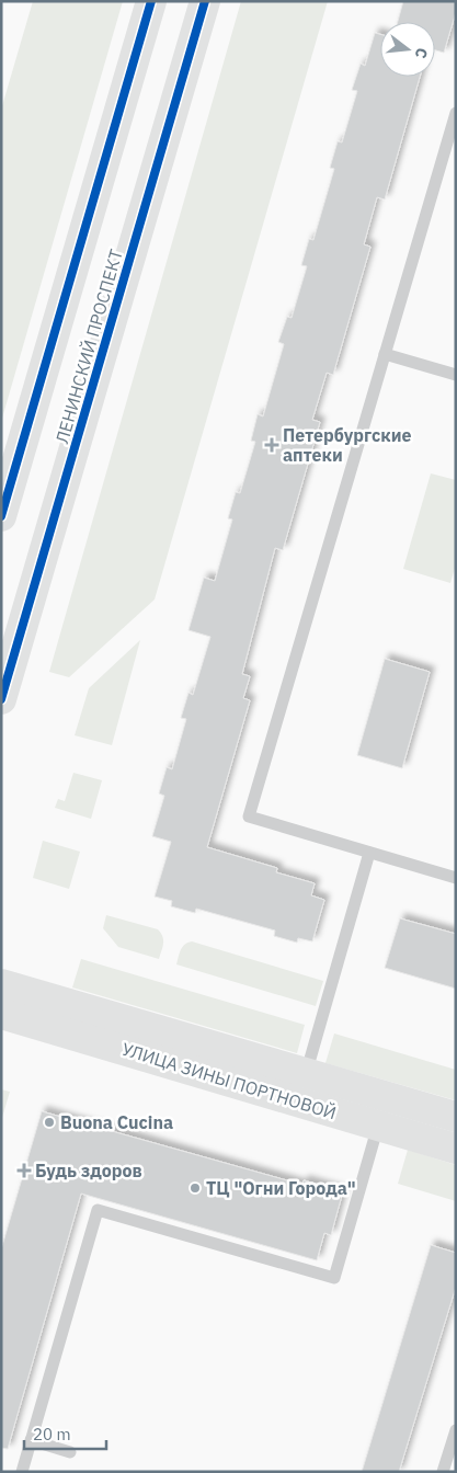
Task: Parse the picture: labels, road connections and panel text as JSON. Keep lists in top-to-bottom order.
{
  "streets": {
    "main road": ["ЛЕНИНСКИЙ ПРОСПЕКТ", "УЛИЦА ЗИНЫ ПОРТНОВОЙ"]
  },
  "places": {
    "health": ["Петербургские аптеки", "Будь здоров"],
    "other": ["Buona Cucina", "ТЦ \"Огни Города\""]
  },
  "scale_bar": "20 m",
  "north": "right"
}
